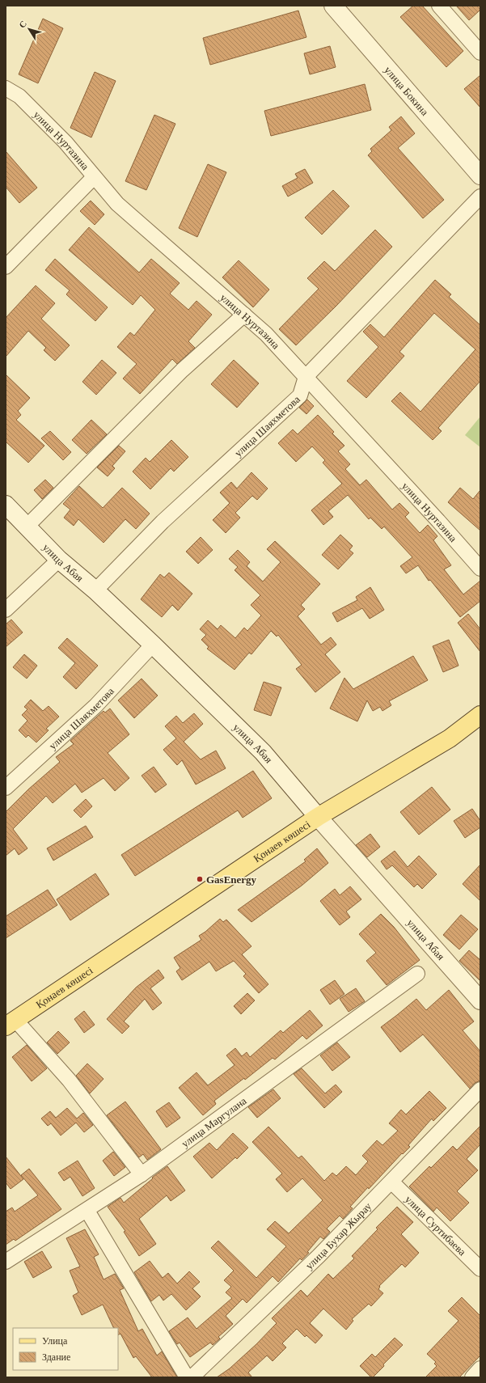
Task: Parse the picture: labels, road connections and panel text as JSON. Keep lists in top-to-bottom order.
{
  "streets": {
    "main road": ["Қонаев көшесі"],
    "street": [
      "улица Бокина",
      "улица Нуртазина",
      "улица Шаяхметова",
      "улица Абая",
      "улица Маргулана",
      "улица Суртибаева",
      "улица Бухар Жырау"
    ]
  },
  "crossings": [
    ["улица Нуртазина", "улица Шаяхметова"],
    ["улица Шаяхметова", "улица Абая"],
    ["улица Абая", "Қонаев көшесі"],
    ["улица Суртибаева", "улица Бухар Жырау"]
  ],
  "places": ["GasEnergy"],
  "legend": ["Улица", "Здание"],
  "north": "top left"
}
